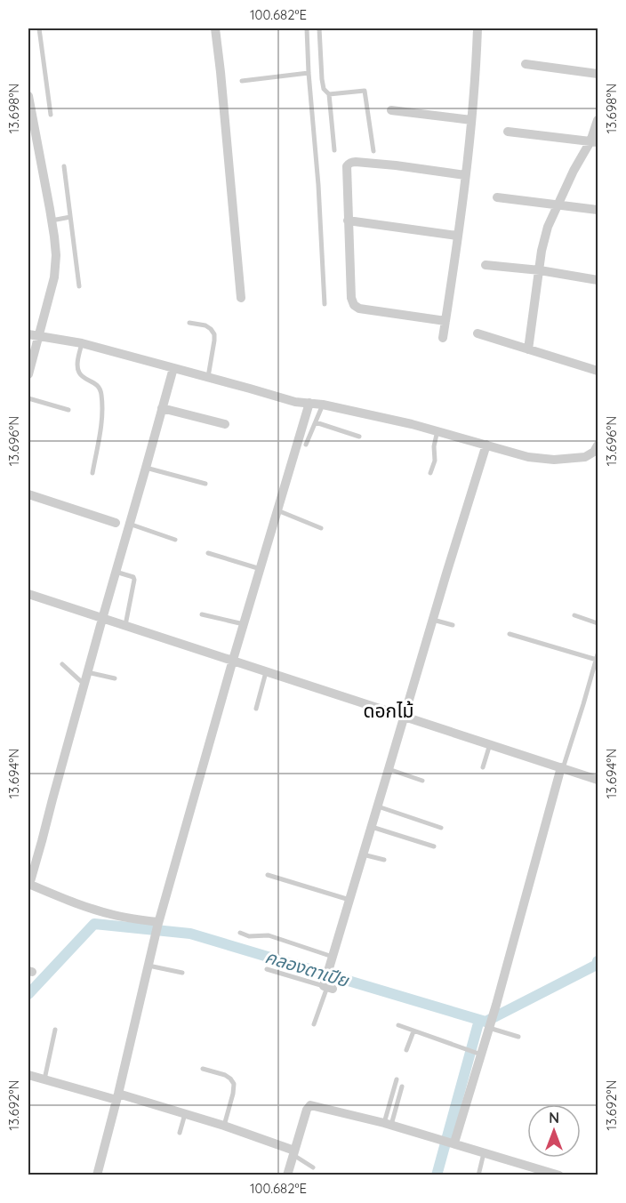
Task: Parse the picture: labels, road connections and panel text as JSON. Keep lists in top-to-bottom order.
{
  "districts": ["ดอกไม้"],
  "water": ["คลองตาเปีย"],
  "north": "top",
  "coordinates": [
    "100.682°E",
    "13.698°N",
    "13.696°N",
    "13.694°N",
    "13.692°N"
  ]
}
